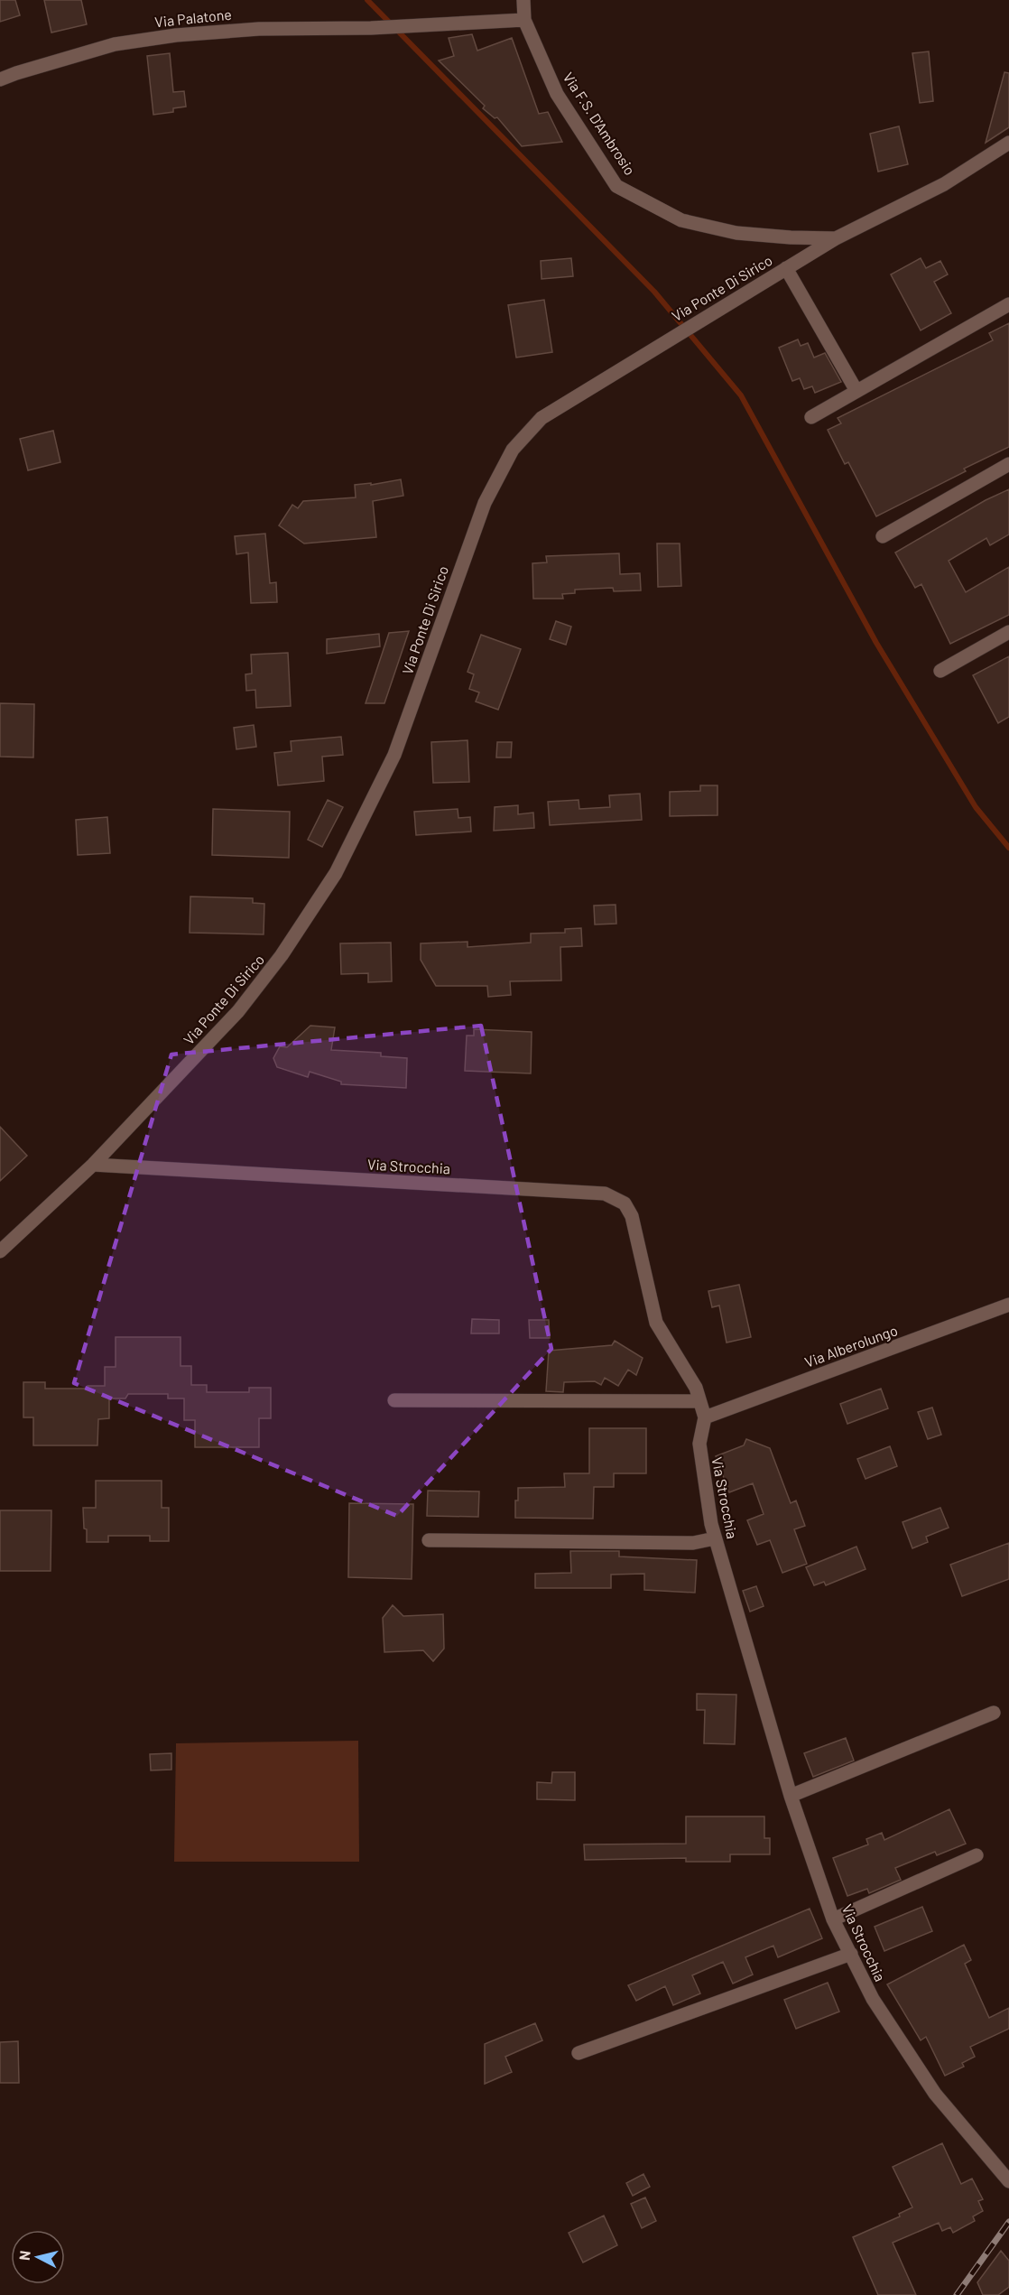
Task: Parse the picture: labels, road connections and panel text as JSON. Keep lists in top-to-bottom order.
{
  "streets": {
    "street": [
      "Via Palatone",
      "Via F.S. D'Ambrosio",
      "Via Ponte Di Sirico",
      "Via Strocchia",
      "Via Alberolungo"
    ]
  },
  "crossings": [
    ["Via Palatone", "Via F.S. D'Ambrosio"],
    ["Via F.S. D'Ambrosio", "Via Ponte Di Sirico"],
    ["Via Ponte Di Sirico", "Via Strocchia"],
    ["Via Strocchia", "Via Alberolungo"]
  ],
  "north": "left"
}
